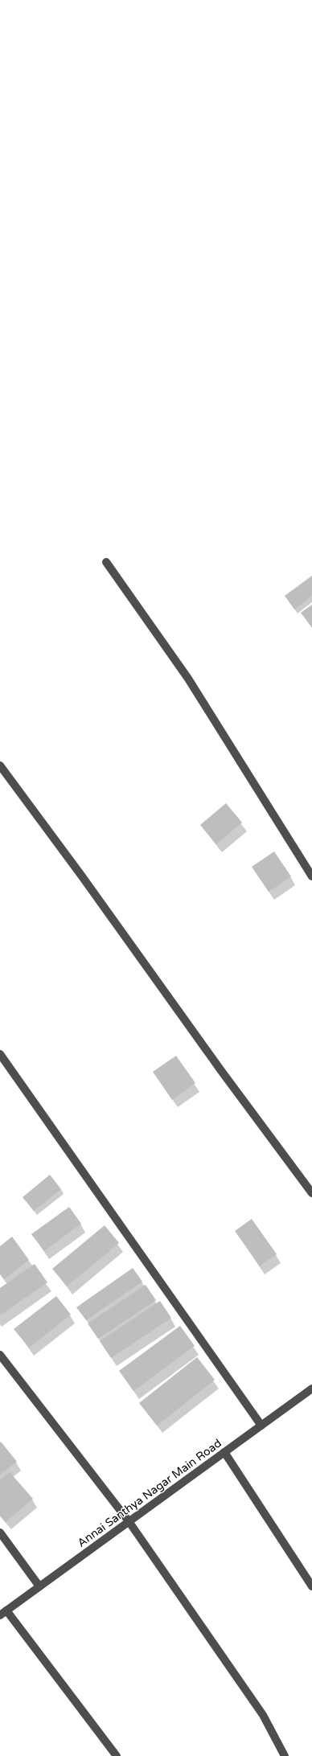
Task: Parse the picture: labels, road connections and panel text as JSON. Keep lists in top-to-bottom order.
{
  "streets": {
    "street": ["Annai Santhya Nagar Main Road"]
  }
}
